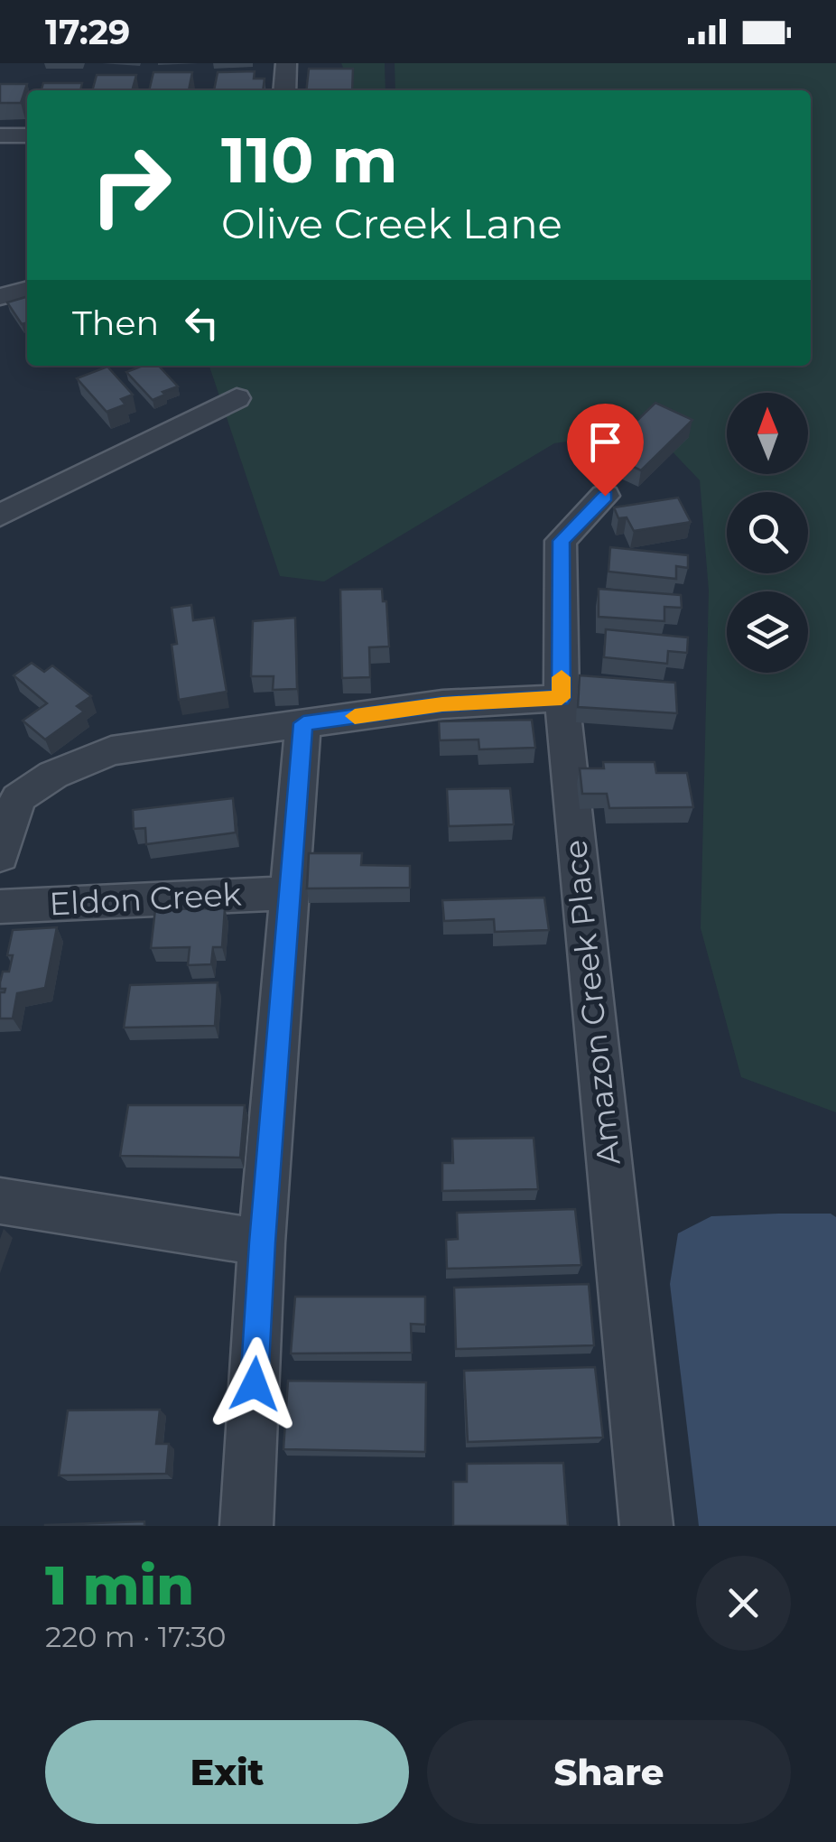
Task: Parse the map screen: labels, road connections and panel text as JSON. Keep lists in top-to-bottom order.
{
  "streets": {
    "street": ["Eldon Creek", "Amazon Creek Place"]
  },
  "north": "top",
  "page": {
    "status": "17:29",
    "turn": ["110 m", "Olive Creek Lane"],
    "then": "Then",
    "heading": ["1 min", "220 m · 17:30"],
    "buttons": ["Exit", "Share"]
  }
}
